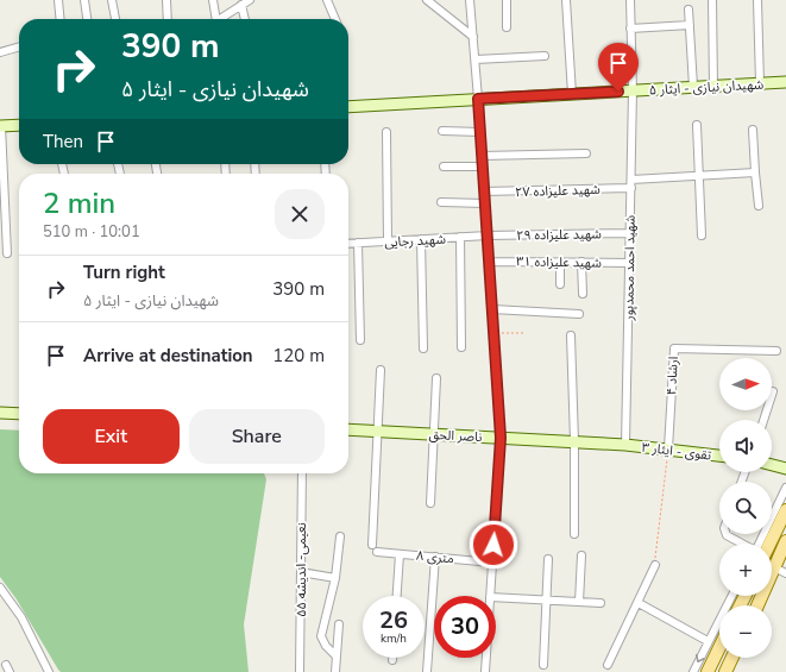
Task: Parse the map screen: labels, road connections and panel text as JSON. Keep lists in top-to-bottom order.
{
  "streets": {
    "street": [
      "شهیدان نیازی - ایثار ۵",
      "شهید علیزاده ۲۷",
      "شهید علیزاده ۲۹",
      "شهید رجایی",
      "شهید علیزاده ۳۱",
      "شهید احمد محمدپور",
      "ارشاد ۴",
      "ناصر الحق",
      "تقوی - ایثار ۳",
      "۸ متری",
      "نعیمی- اندیشه ۵۵"
    ]
  },
  "crossings": [
    ["شهیدان نیازی - ایثار ۵", "شهید احمد محمدپور"],
    ["شهید علیزاده ۲۷", "شهید احمد محمدپور"],
    ["شهید علیزاده ۲۹", "شهید رجایی"],
    ["شهید علیزاده ۲۹", "شهید احمد محمدپور"],
    ["شهید علیزاده ۳۱", "شهید احمد محمدپور"],
    ["شهید احمد محمدپور", "ناصر الحق"],
    ["شهید احمد محمدپور", "تقوی - ایثار ۳"],
    ["ارشاد ۴", "تقوی - ایثار ۳"],
    ["ناصر الحق", "تقوی - ایثار ۳"]
  ],
  "north": "right",
  "page": {
    "turn": ["390 m", "شهیدان نیازی - ایثار ۵"],
    "then": "Then",
    "heading": ["2 min", "510 m · 10:01"],
    "list": [
      {
        "name": "Turn right",
        "note": "شهیدان نیازی - ایثار ۵",
        "value": "390 m"
      },
      {
        "name": "Arrive at destination",
        "value": "120 m"
      }
    ],
    "map_buttons": ["+", "−"],
    "buttons": ["Exit", "Share"],
    "speed": "26 km/h",
    "limit": "30"
  }
}
